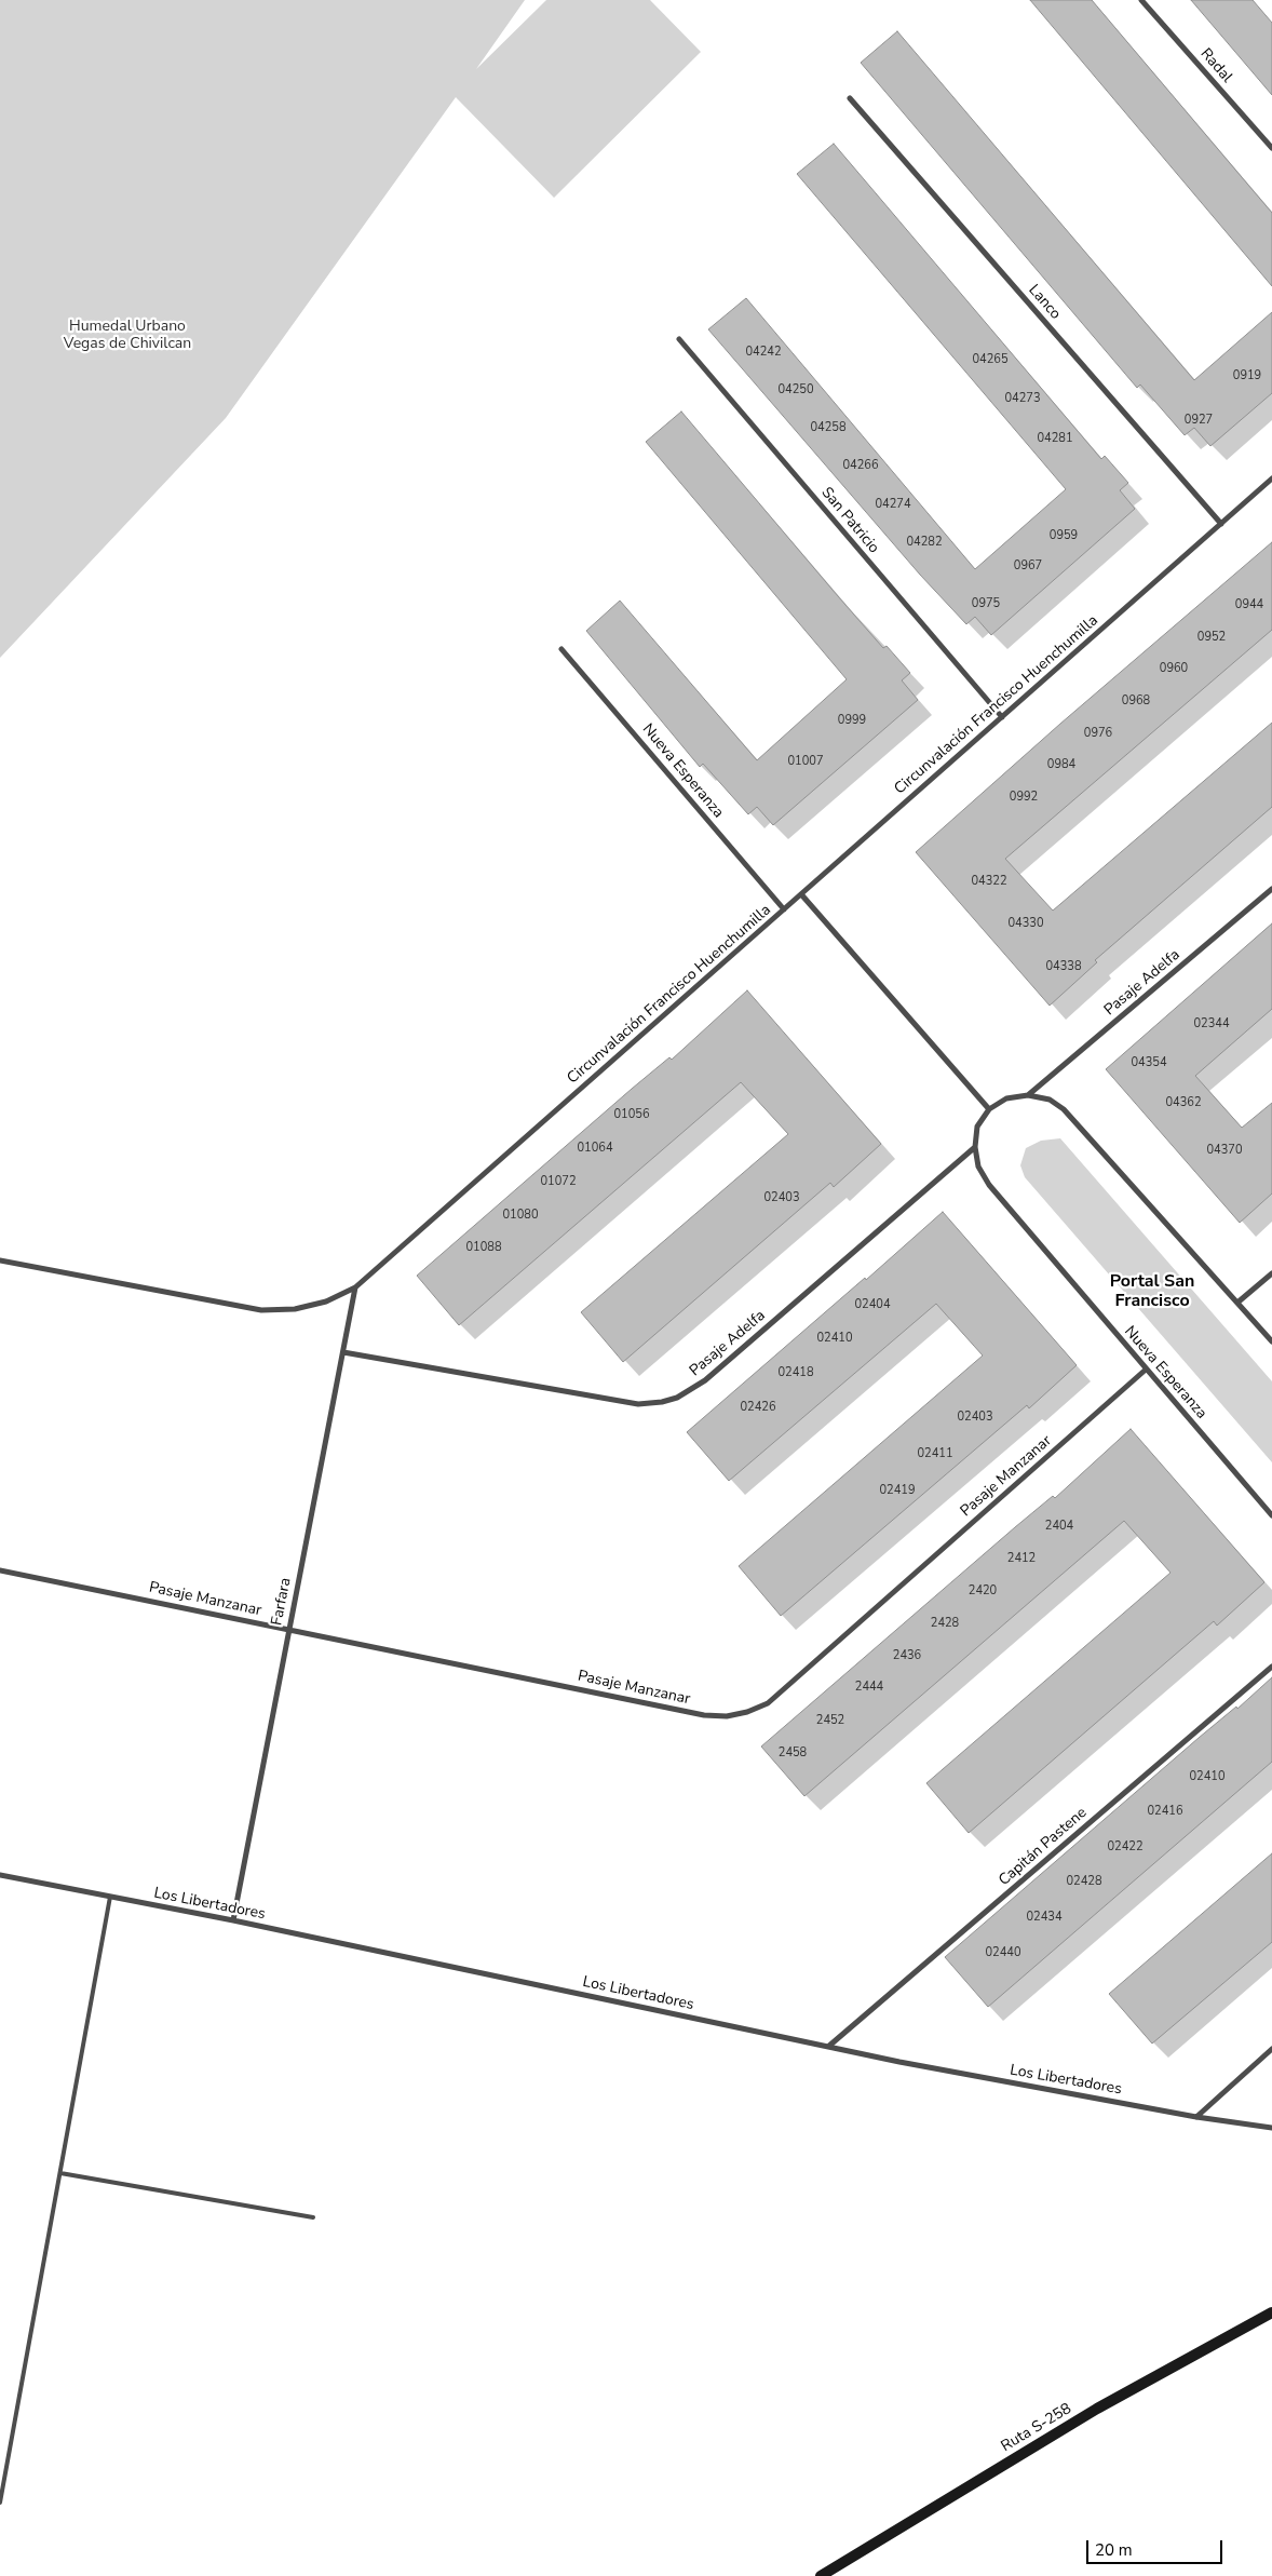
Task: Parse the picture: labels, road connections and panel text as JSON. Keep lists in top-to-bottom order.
{
  "streets": {
    "street": [
      "Radal",
      "Lanco",
      "San Patricio",
      "Circunvalación Francisco Huenchumilla",
      "Nueva Esperanza",
      "Pasaje Adelfa",
      "Pasaje Manzanar",
      "Farfara",
      "Capitán Pastene",
      "Los Libertadores",
      "Ruta S-258"
    ]
  },
  "crossings": [
    ["Lanco", "Circunvalación Francisco Huenchumilla"],
    ["San Patricio", "Circunvalación Francisco Huenchumilla"],
    ["Circunvalación Francisco Huenchumilla", "Nueva Esperanza"],
    ["Circunvalación Francisco Huenchumilla", "Farfara"],
    ["Nueva Esperanza", "Pasaje Adelfa"],
    ["Nueva Esperanza", "Pasaje Manzanar"],
    ["Pasaje Adelfa", "Farfara"],
    ["Pasaje Manzanar", "Farfara"],
    ["Farfara", "Los Libertadores"],
    ["Capitán Pastene", "Los Libertadores"]
  ],
  "districts": ["Portal San Francisco"],
  "parks": ["Humedal Urbano Vegas de Chivilcan"],
  "house_numbers": [
    "04242",
    "04265",
    "0919",
    "04250",
    "04273",
    "0927",
    "04258",
    "04281",
    "04266",
    "04274",
    "0959",
    "04282",
    "0967",
    "0975",
    "0944",
    "0952",
    "0960",
    "0968",
    "0999",
    "0976",
    "01007",
    "0984",
    "0992",
    "04322",
    "04330",
    "04338",
    "02344",
    "04354",
    "04362",
    "01056",
    "01064",
    "04370",
    "01072",
    "02403",
    "01080",
    "01088",
    "02404",
    "02410",
    "02418",
    "02426",
    "02403",
    "02411",
    "02419",
    "2404",
    "2412",
    "2420",
    "2428",
    "2436",
    "2444",
    "2452",
    "2458",
    "02410",
    "02416",
    "02422",
    "02428",
    "02434",
    "02440"
  ],
  "scale_bar": "20 m"
}
